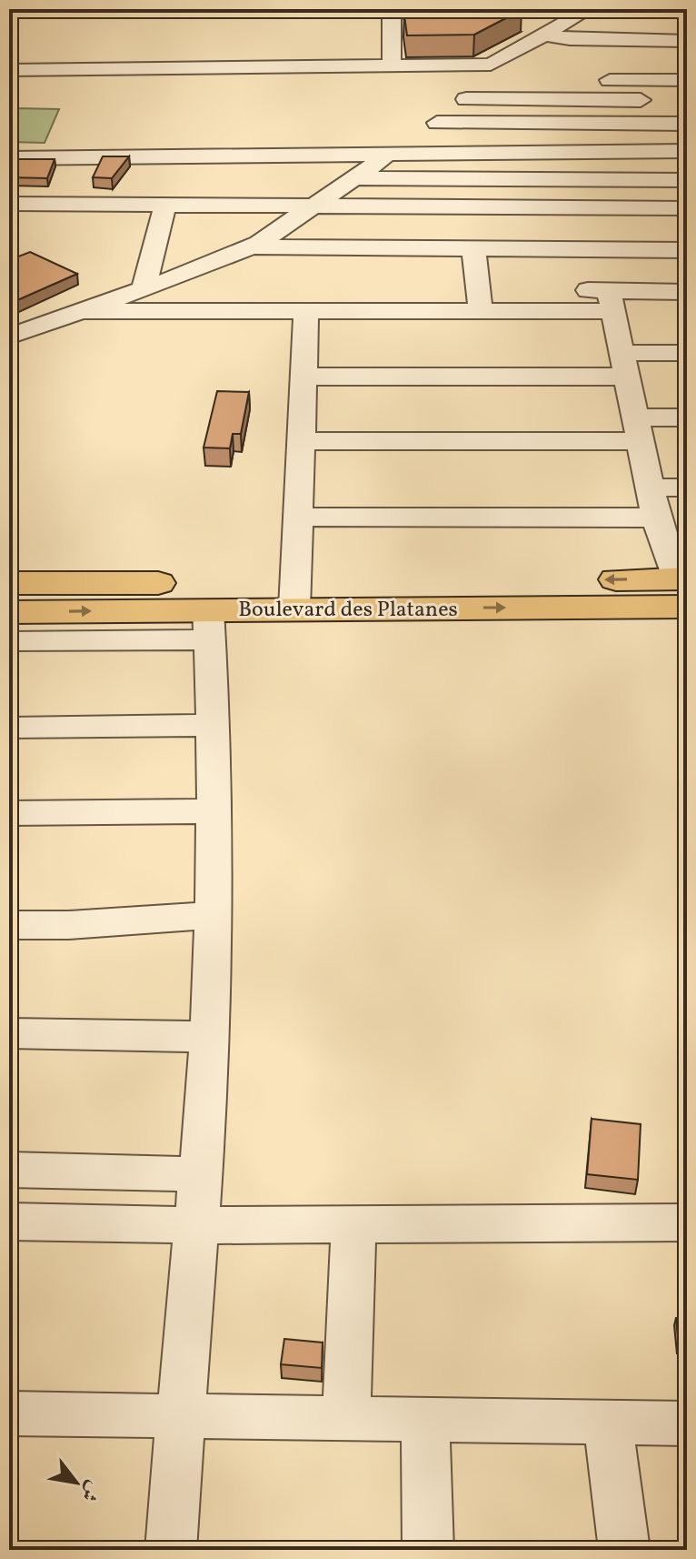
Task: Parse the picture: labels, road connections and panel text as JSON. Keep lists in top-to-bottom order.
{
  "streets": {
    "main road": ["Boulevard des Platanes"]
  },
  "north": "bottom right"
}
